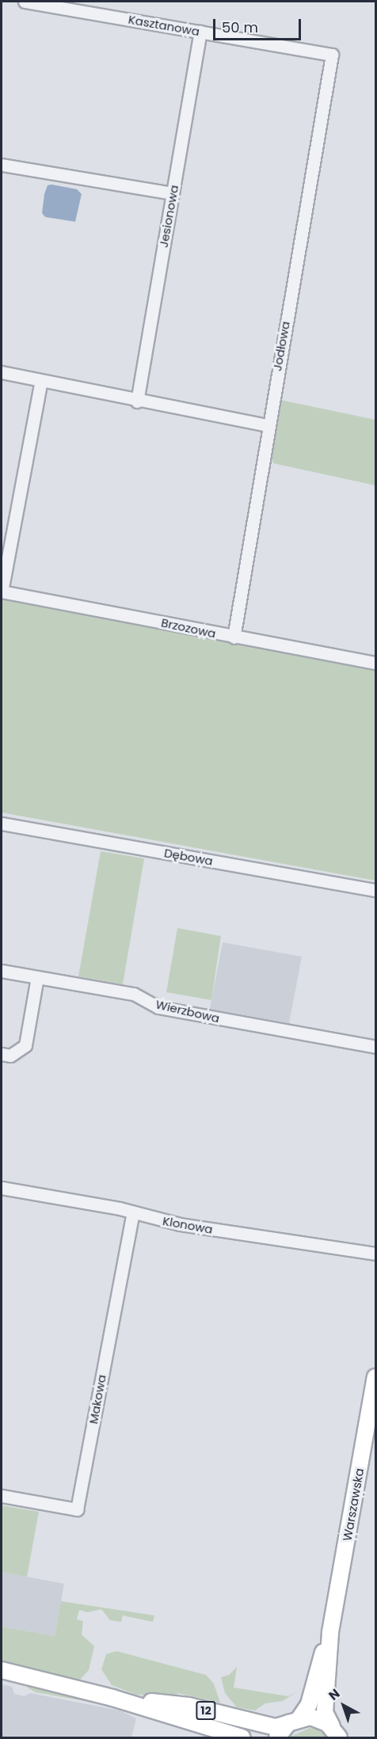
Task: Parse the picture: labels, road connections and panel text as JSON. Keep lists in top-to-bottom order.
{
  "streets": {
    "main road": ["Warszawska", "12"],
    "street": [
      "Kasztanowa",
      "Jesionowa",
      "Jodłowa",
      "Brzozowa",
      "Dębowa",
      "Wierzbowa",
      "Klonowa",
      "Makowa"
    ]
  },
  "crossings": [
    ["Kasztanowa", "Jesionowa"],
    ["Kasztanowa", "Jodłowa"],
    ["Jodłowa", "Brzozowa"],
    ["Klonowa", "Makowa"],
    ["Warszawska", "12"]
  ],
  "scale_bar": "50 m",
  "north": "top left"
}
